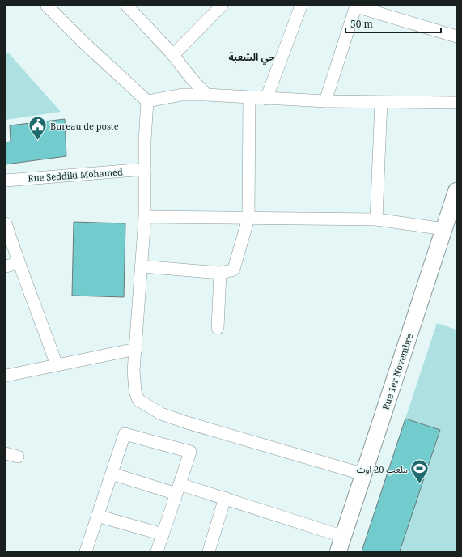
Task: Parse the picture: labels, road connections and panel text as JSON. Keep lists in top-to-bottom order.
{
  "streets": {
    "main road": ["Rue 1er Novembre"],
    "street": ["Rue Seddiki Mohamed"]
  },
  "districts": ["حي الشعبة"],
  "places": {
    "public building": ["Bureau de poste"],
    "sports": ["ملعب 20 اوت"]
  },
  "scale_bar": "50 m"
}
